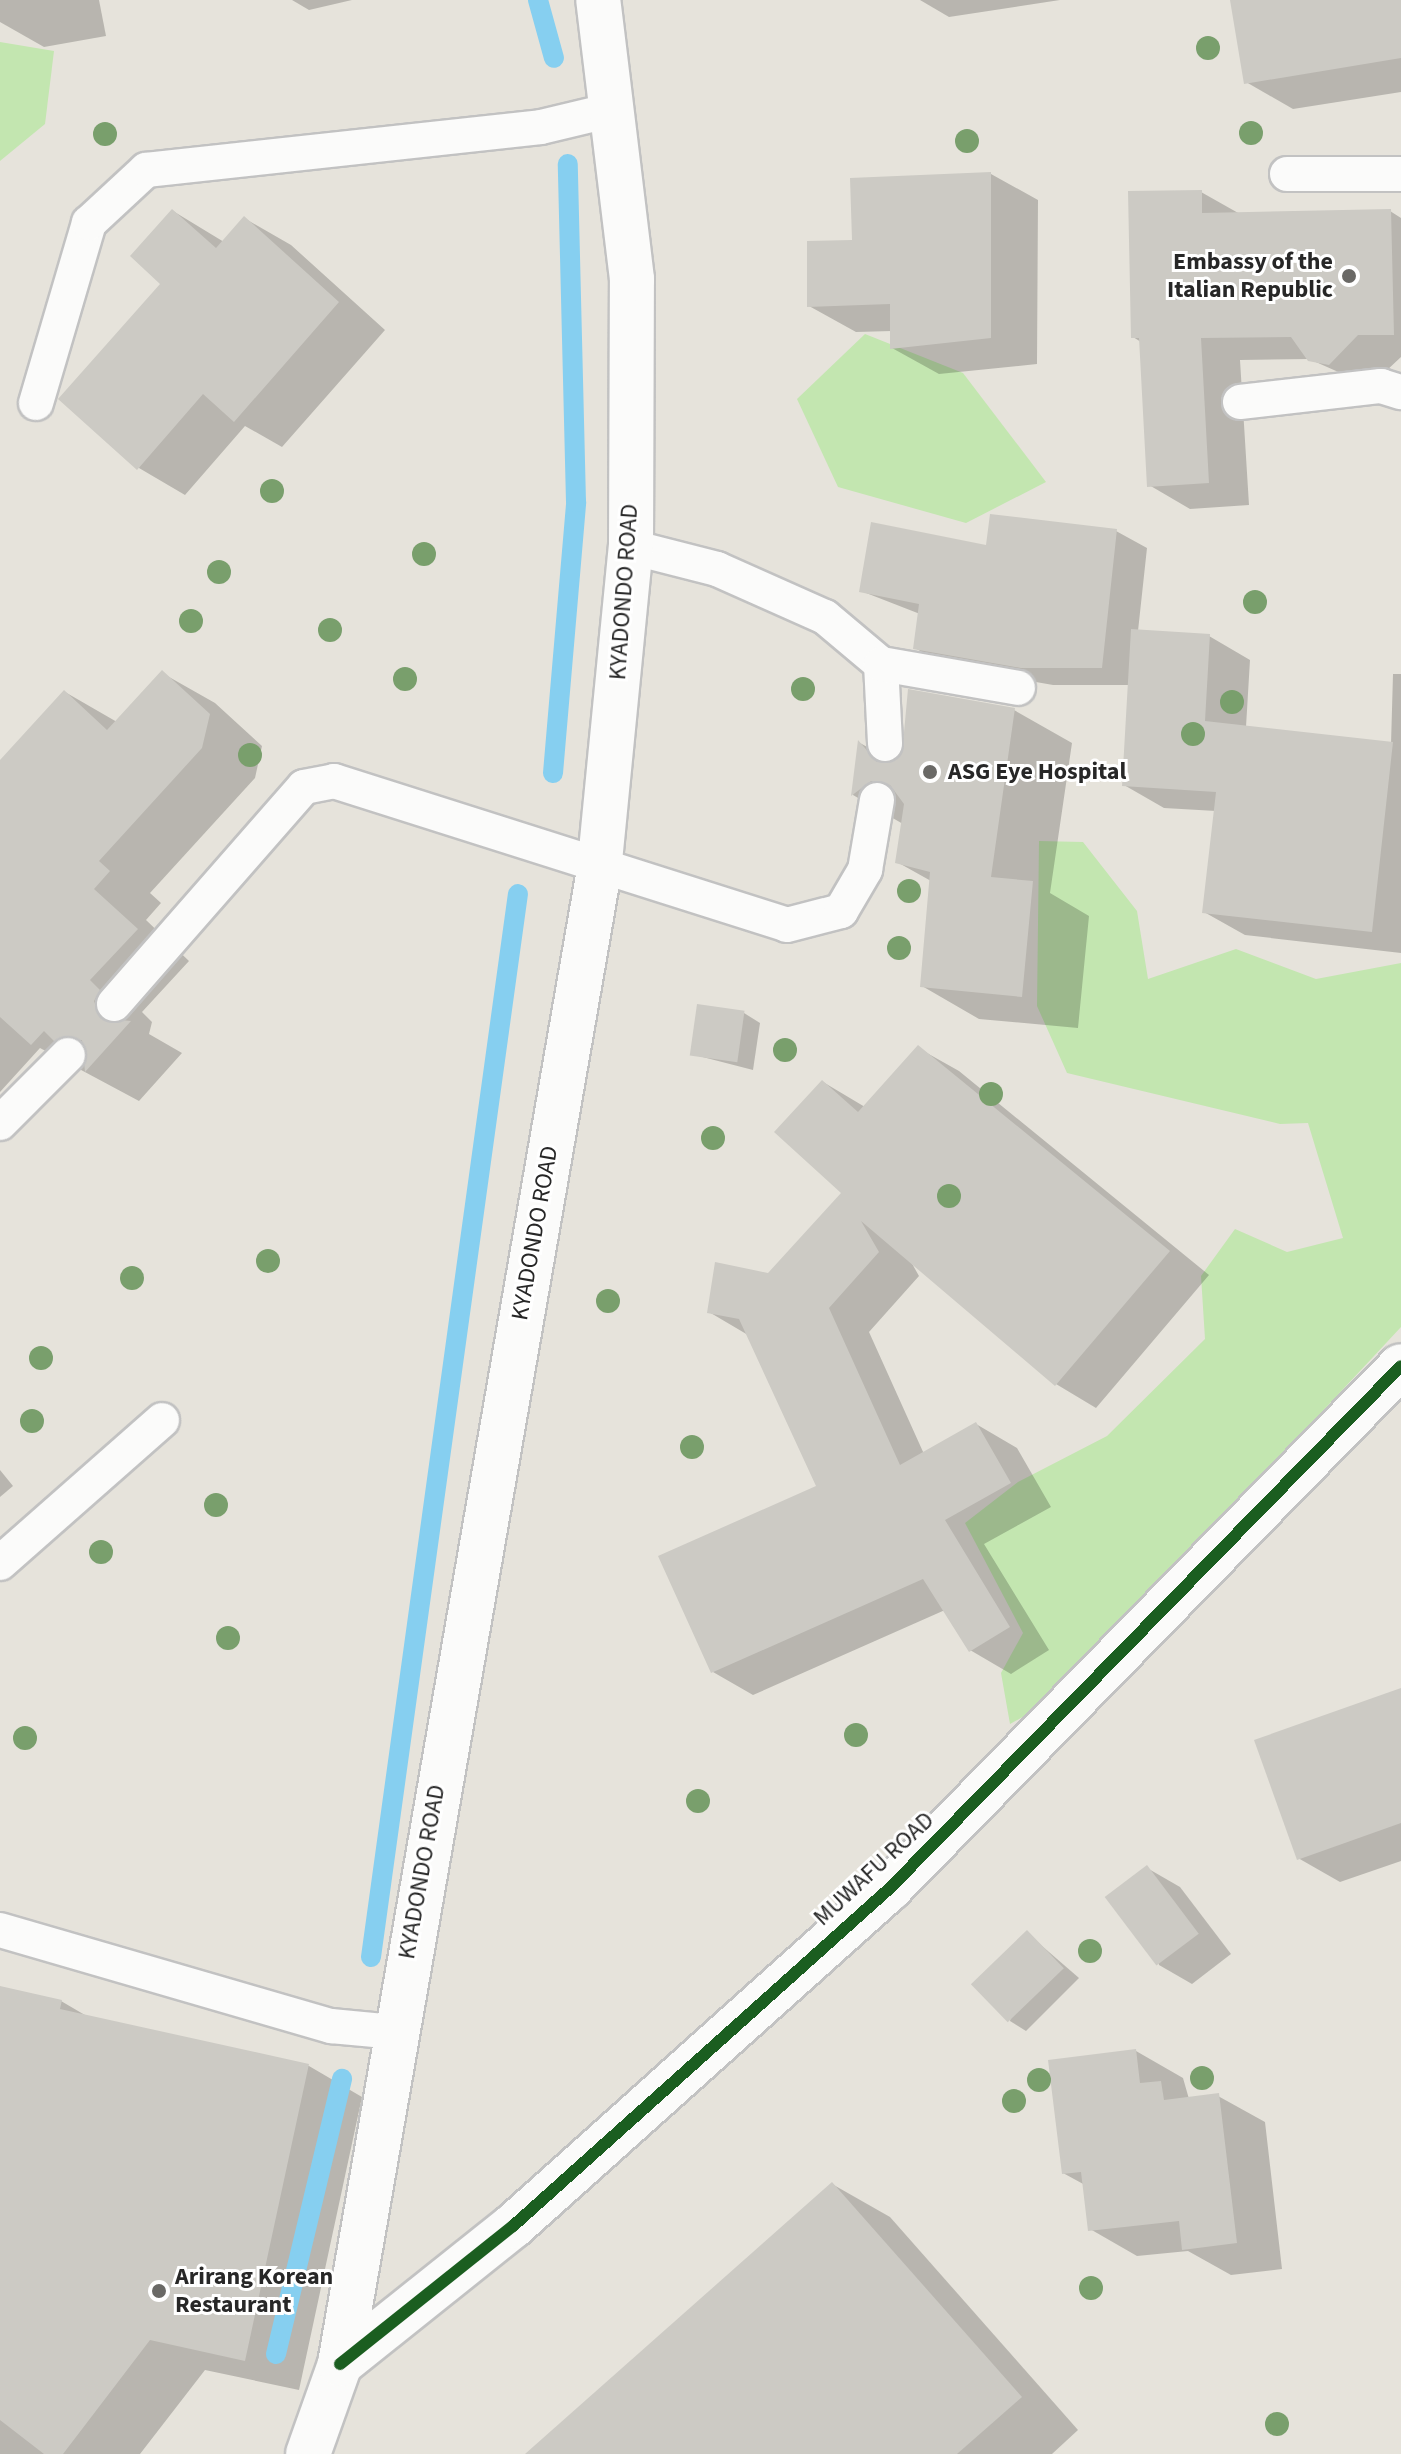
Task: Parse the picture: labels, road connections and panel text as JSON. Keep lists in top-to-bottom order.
{
  "streets": {
    "main road": ["KYADONDO ROAD", "MUWAFU ROAD"]
  },
  "crossings": [
    ["KYADONDO ROAD", "MUWAFU ROAD"]
  ],
  "places": ["Embassy of the Italian Republic", "ASG Eye Hospital", "Arirang Korean Restaurant"]
}
